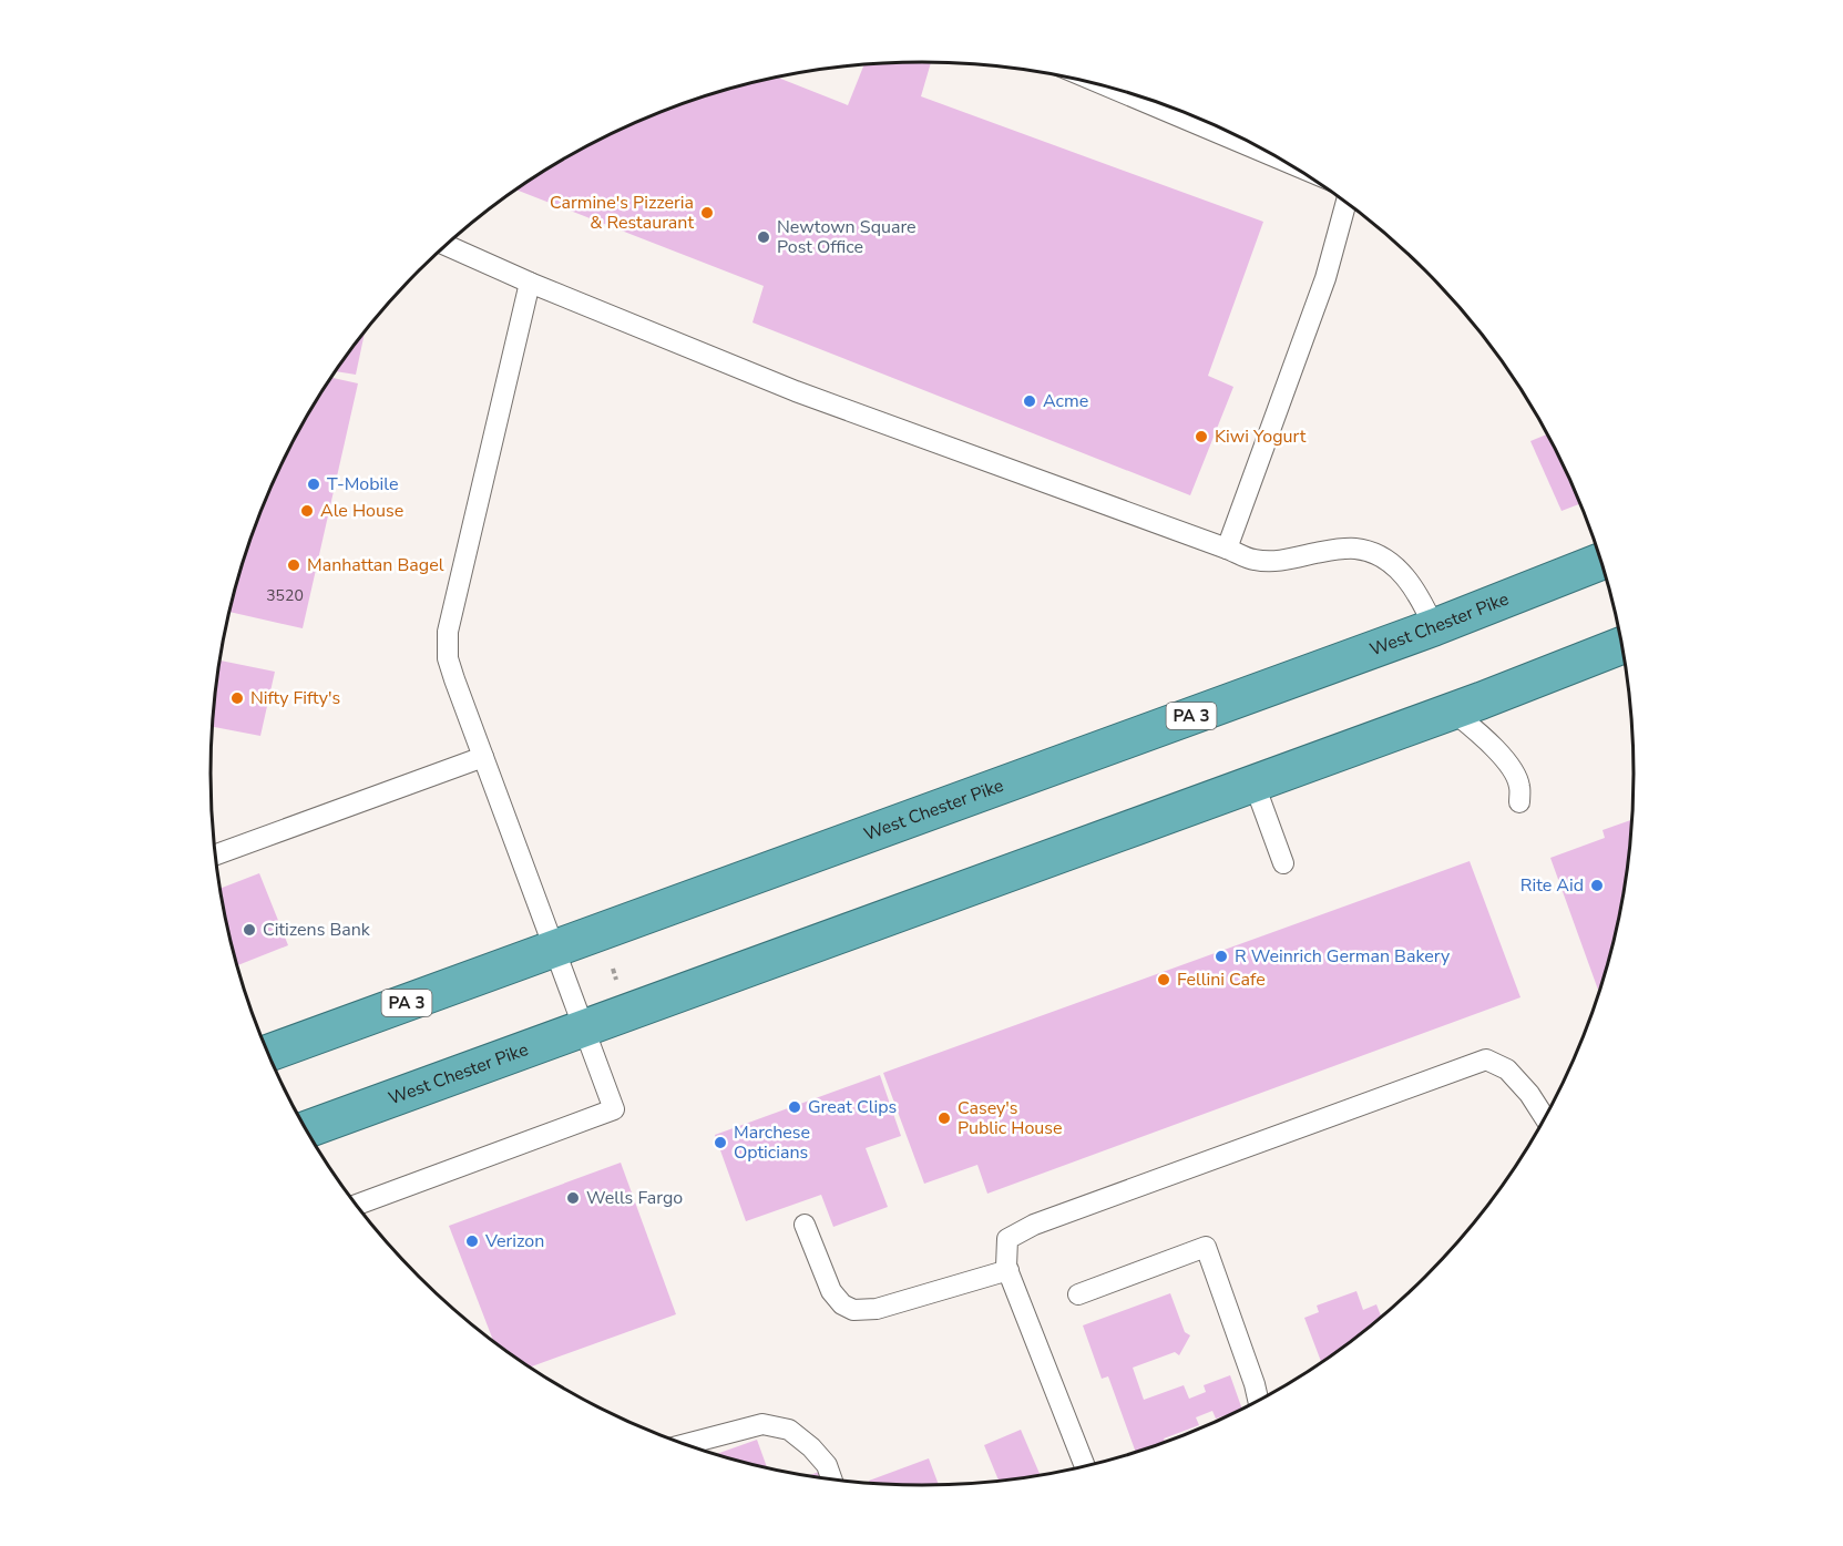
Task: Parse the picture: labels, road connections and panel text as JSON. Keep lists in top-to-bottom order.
{
  "streets": {
    "highway": ["West Chester Pike", "PA 3"]
  },
  "places": [
    "Carmine's Pizzeria & Restaurant",
    "Newtown Square Post Office",
    "Acme",
    "Kiwi Yogurt",
    "T-Mobile",
    "Ale House",
    "Manhattan Bagel",
    "Nifty Fifty's",
    "Rite Aid",
    "Citizens Bank",
    "R Weinrich German Bakery",
    "Fellini Cafe",
    "Great Clips",
    "Casey's Public House",
    "Marchese Opticians",
    "Wells Fargo",
    "Verizon"
  ],
  "house_numbers": ["3520"]
}
